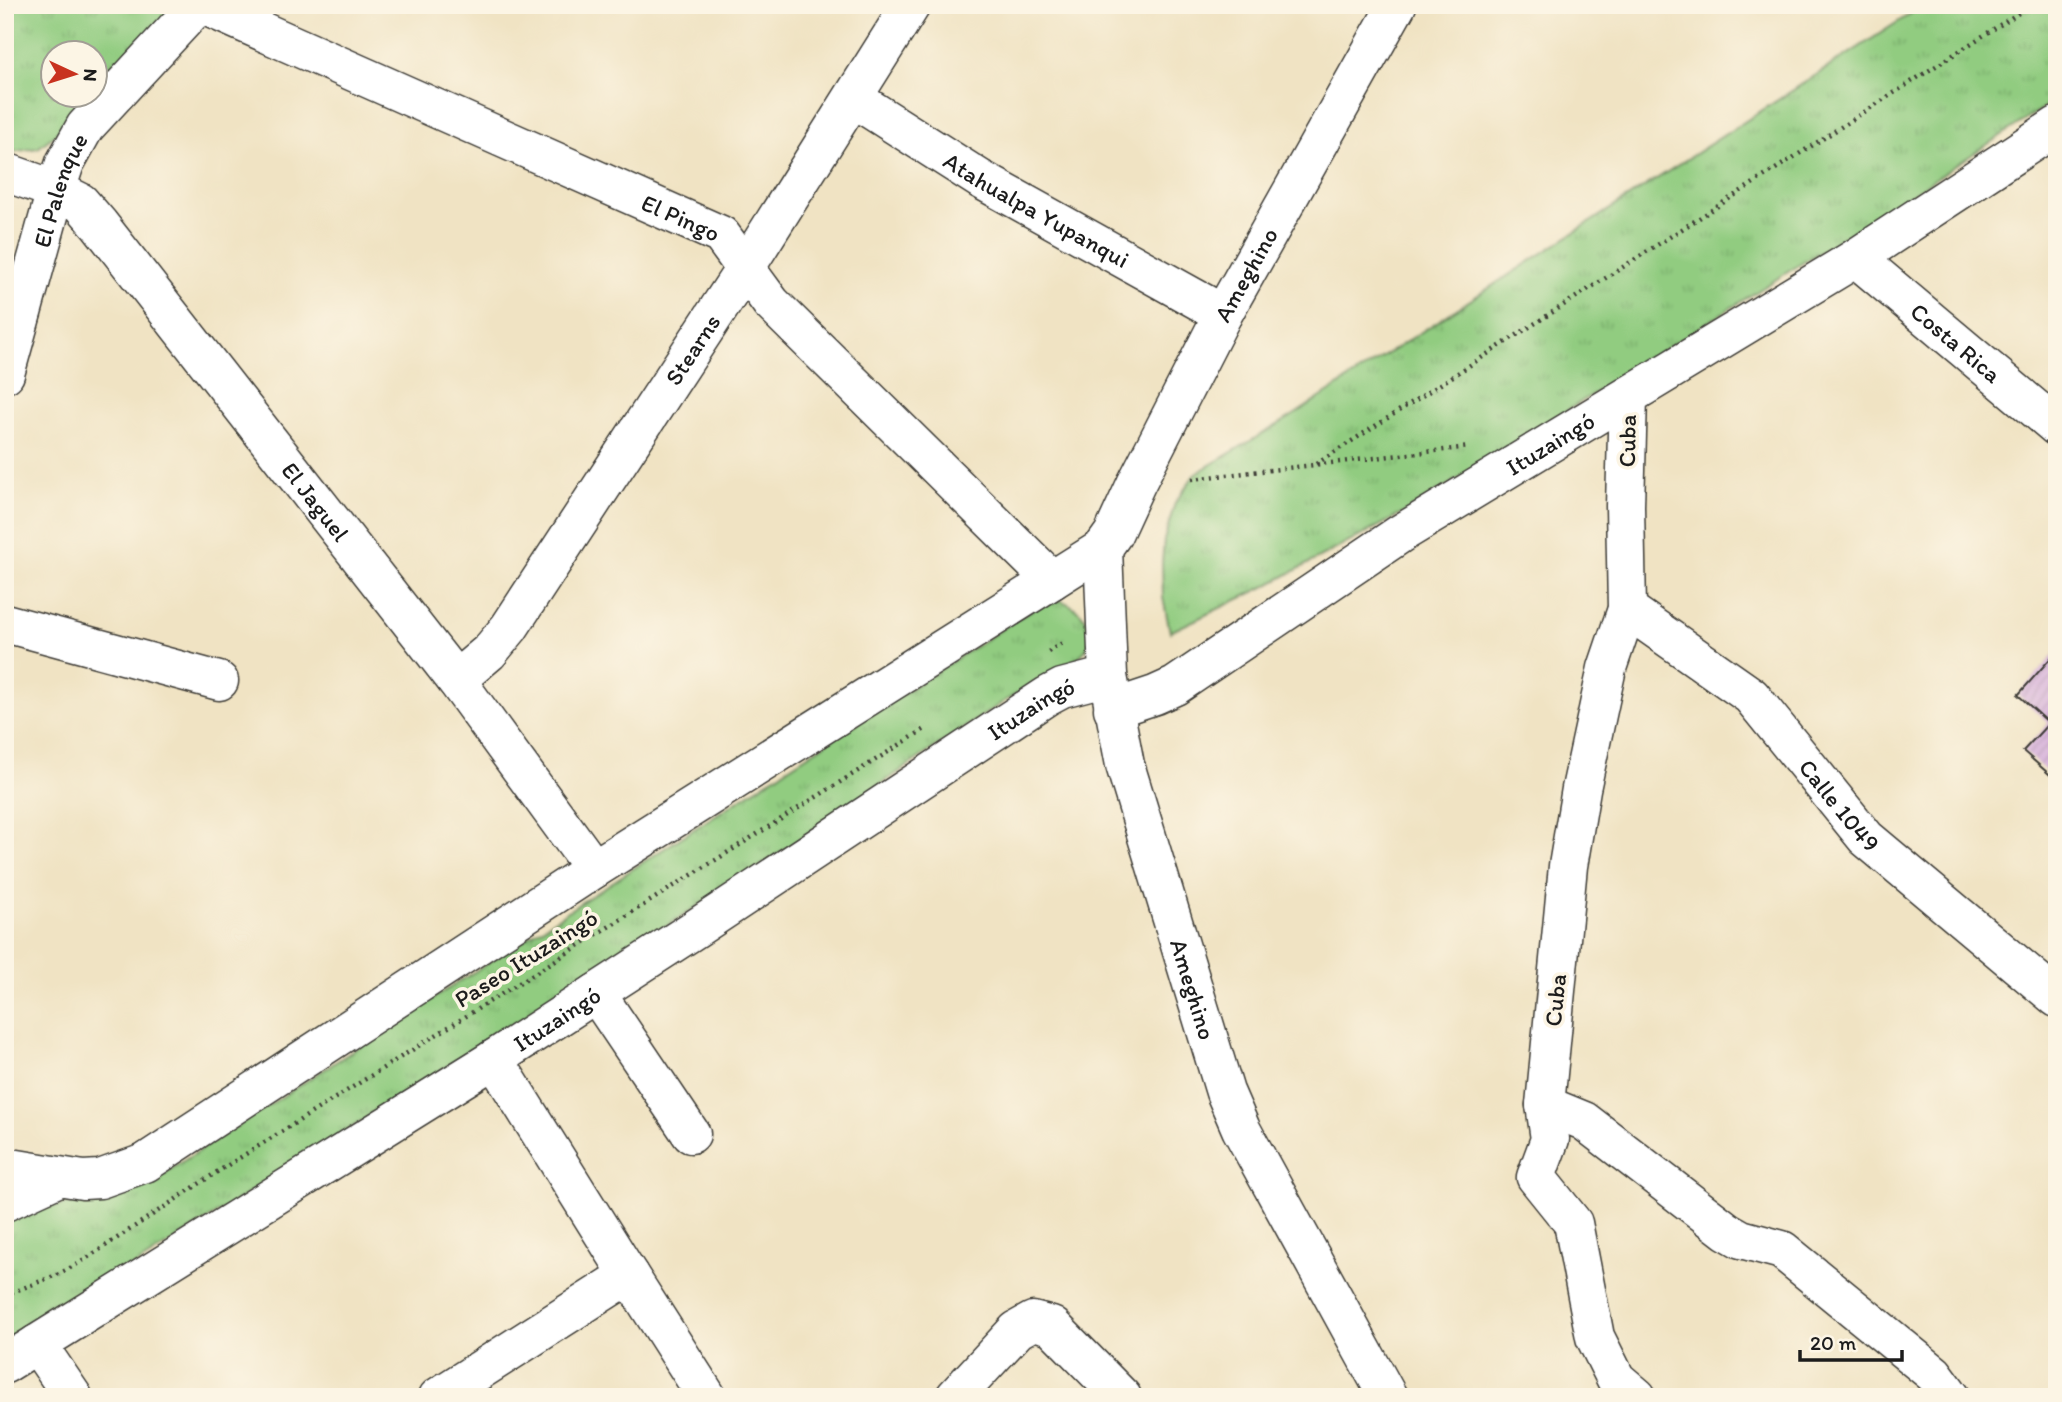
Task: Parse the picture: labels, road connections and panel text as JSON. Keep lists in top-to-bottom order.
{
  "streets": {
    "street": [
      "El Palenque",
      "Atahualpa Yupanqui",
      "El Pingo",
      "Ameghino",
      "Costa Rica",
      "Stearns",
      "Cuba",
      "Ituzaingó",
      "El Jaguel",
      "Calle 1049"
    ],
    "path": ["Paseo Ituzaingó"]
  },
  "crossings": [
    ["El Palenque", "El Jaguel"],
    ["Atahualpa Yupanqui", "Ameghino"],
    ["Atahualpa Yupanqui", "Stearns"],
    ["El Pingo", "Ameghino"],
    ["El Pingo", "Stearns"],
    ["Ameghino", "Ituzaingó"],
    ["Costa Rica", "Ituzaingó"],
    ["Stearns", "El Jaguel"],
    ["Cuba", "Ituzaingó"],
    ["Cuba", "Calle 1049"]
  ],
  "scale_bar": "20 m",
  "north": "right"
}
